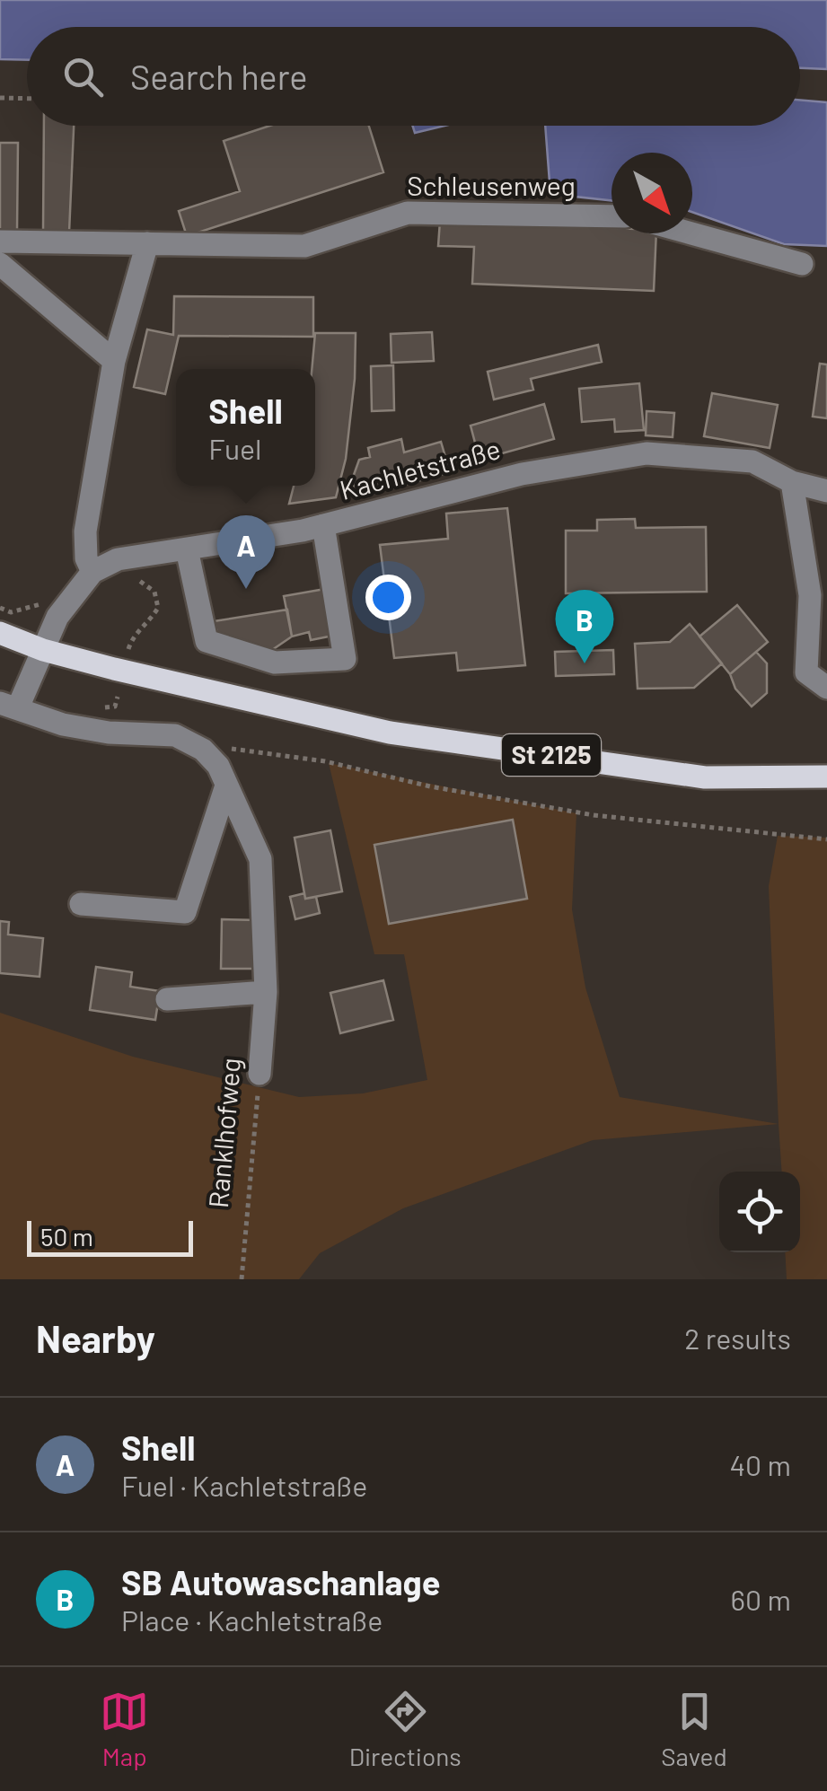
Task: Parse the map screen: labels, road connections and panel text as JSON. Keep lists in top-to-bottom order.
{
  "streets": {
    "main road": ["St 2125"],
    "street": ["Schleusenweg", "Kachletstraße", "Ranklhofweg"]
  },
  "scale_bar": "50 m",
  "north": "bottom right",
  "page": {
    "search": "Search here",
    "popup": ["Shell", "Fuel"],
    "pins": ["A", "B"],
    "scale": "50 m",
    "heading": ["Nearby", "2 results"],
    "list": [
      {
        "mark": "A",
        "name": "Shell",
        "note": "Fuel · Kachletstraße",
        "value": "40 m"
      },
      {
        "mark": "B",
        "name": "SB Autowaschanlage",
        "note": "Place · Kachletstraße",
        "value": "60 m"
      }
    ],
    "nav": ["Map", "Directions", "Saved"]
  }
}
